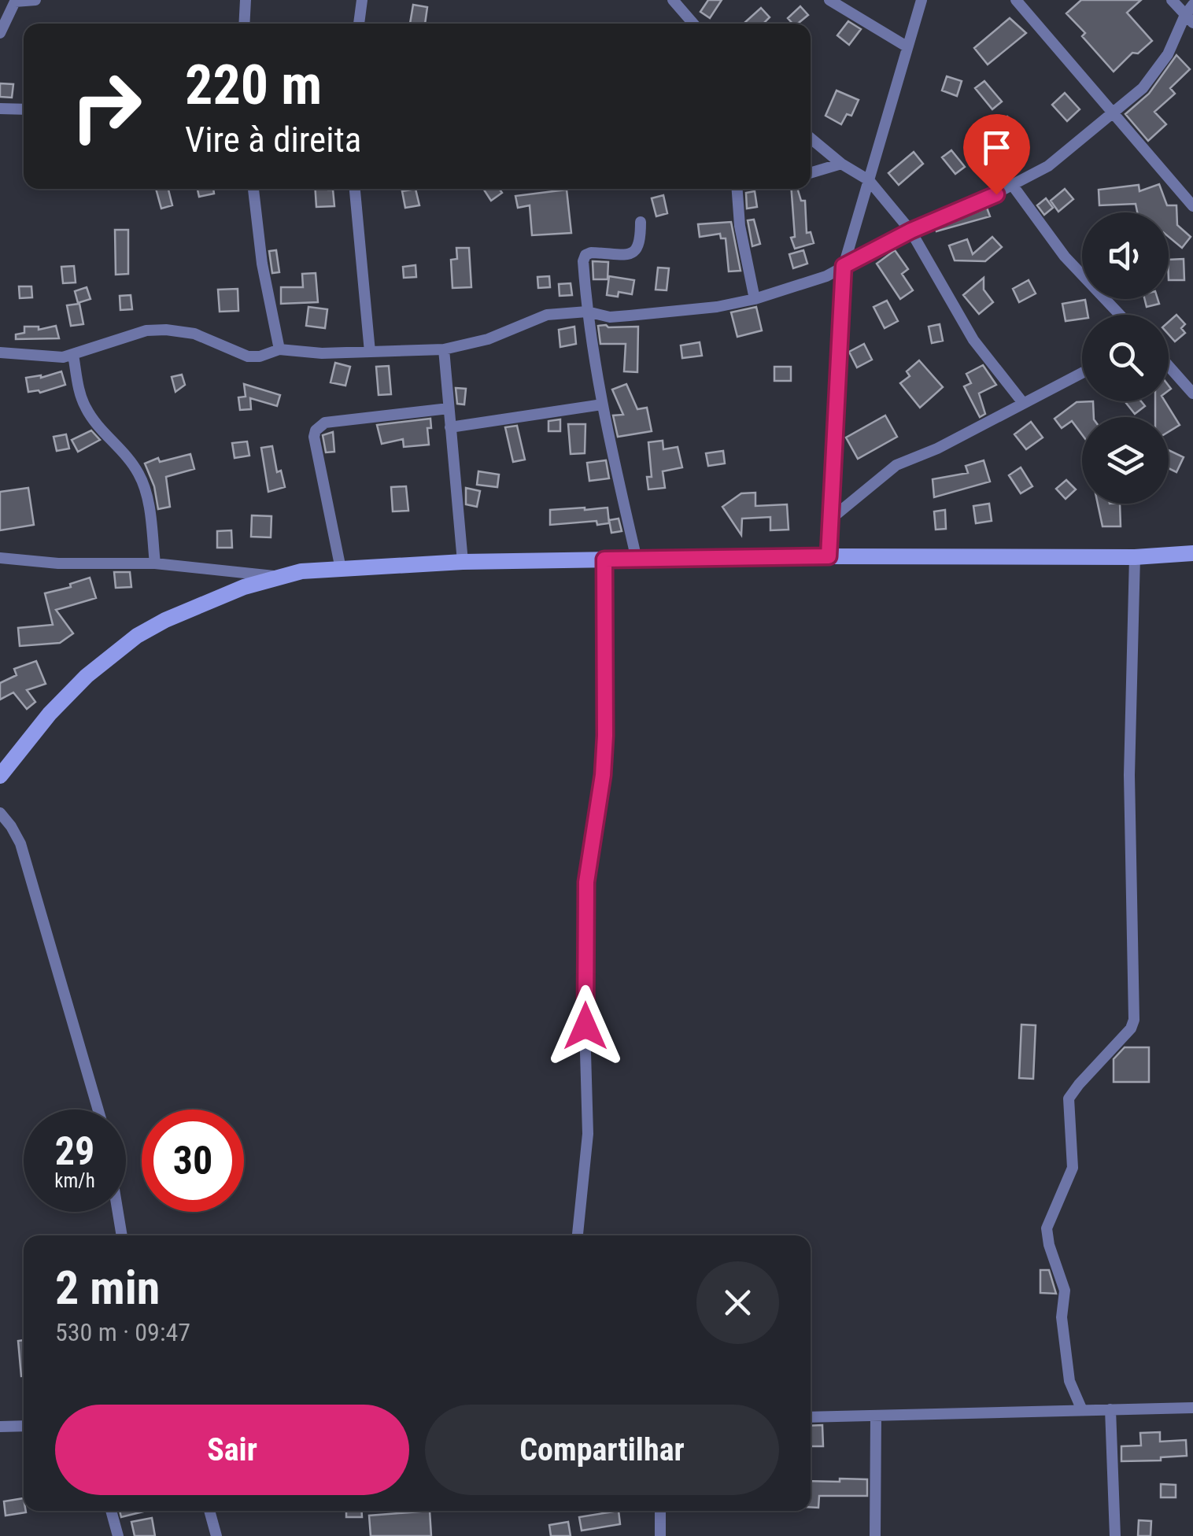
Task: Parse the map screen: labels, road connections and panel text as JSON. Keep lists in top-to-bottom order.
{
  "page": {
    "turn": ["220 m", "Vire à direita"],
    "speed": "29 km/h",
    "limit": "30",
    "heading": ["2 min", "530 m · 09:47"],
    "buttons": ["Sair", "Compartilhar"]
  }
}
